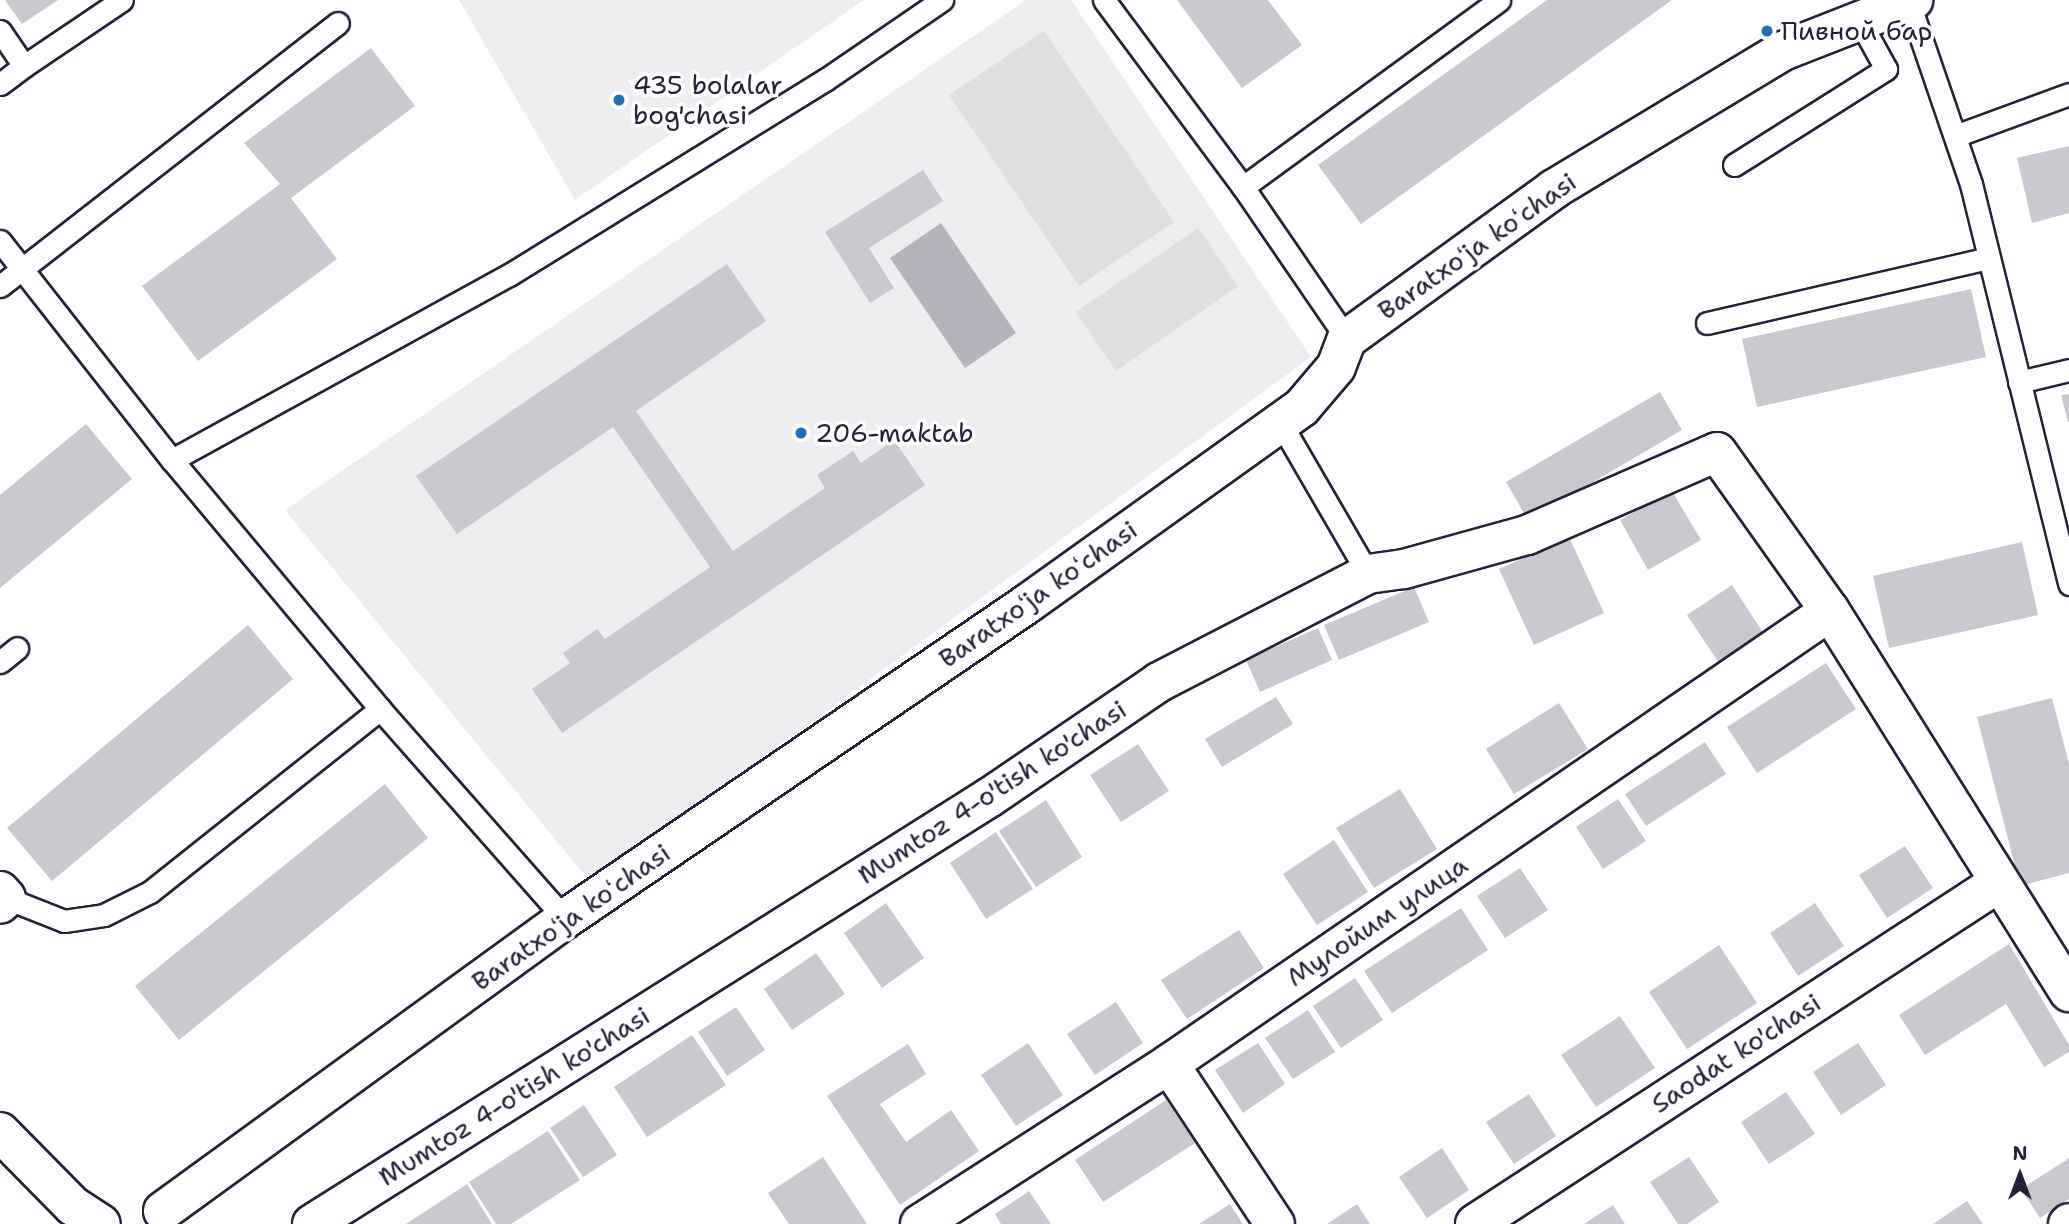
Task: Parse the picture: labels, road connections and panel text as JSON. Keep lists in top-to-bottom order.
{
  "streets": {
    "street": [
      "Baratxoʻja koʻchasi",
      "Mumtoz 4-o'tish ko'chasi",
      "Мулойим улица",
      "Saodat ko'chasi"
    ]
  },
  "crossings": [
    ["Mumtoz 4-o'tish ko'chasi", "Мулойим улица"]
  ],
  "places": ["Пивной бар", "435 bolalar bog'chasi", "206-maktab"],
  "north": "top"
}
